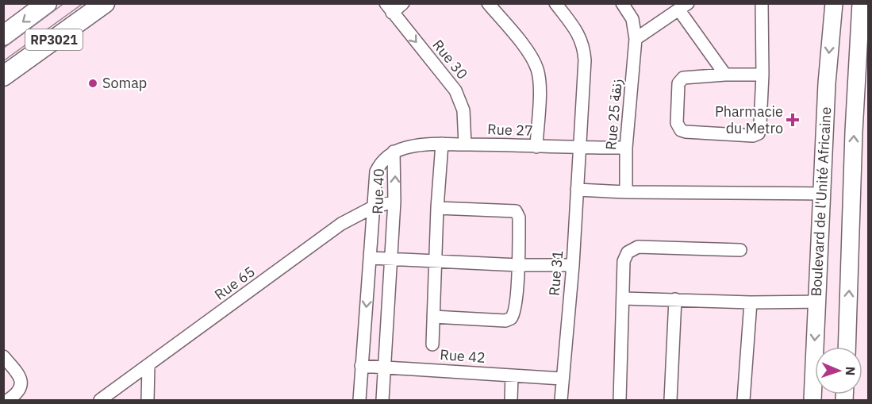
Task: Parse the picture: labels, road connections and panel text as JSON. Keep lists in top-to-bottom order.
{
  "streets": {
    "main road": ["RP3021", "Boulevard de l'Unité Africaine"],
    "street": [
      "Rue 30",
      "Rue 25 زنقة",
      "Rue 27",
      "Rue 40",
      "Rue 31",
      "Rue 65",
      "Rue 42"
    ]
  },
  "crossings": [
    ["Rue 30", "Rue 27"],
    ["Rue 25 زنقة", "Rue 27"],
    ["Rue 27", "Rue 40"],
    ["Rue 27", "Rue 31"],
    ["Rue 40", "Rue 65"],
    ["Rue 40", "Rue 42"],
    ["Rue 31", "Rue 42"]
  ],
  "places": {
    "other": ["Somap"],
    "health": ["Pharmacie du Metro"]
  },
  "north": "right"
}
